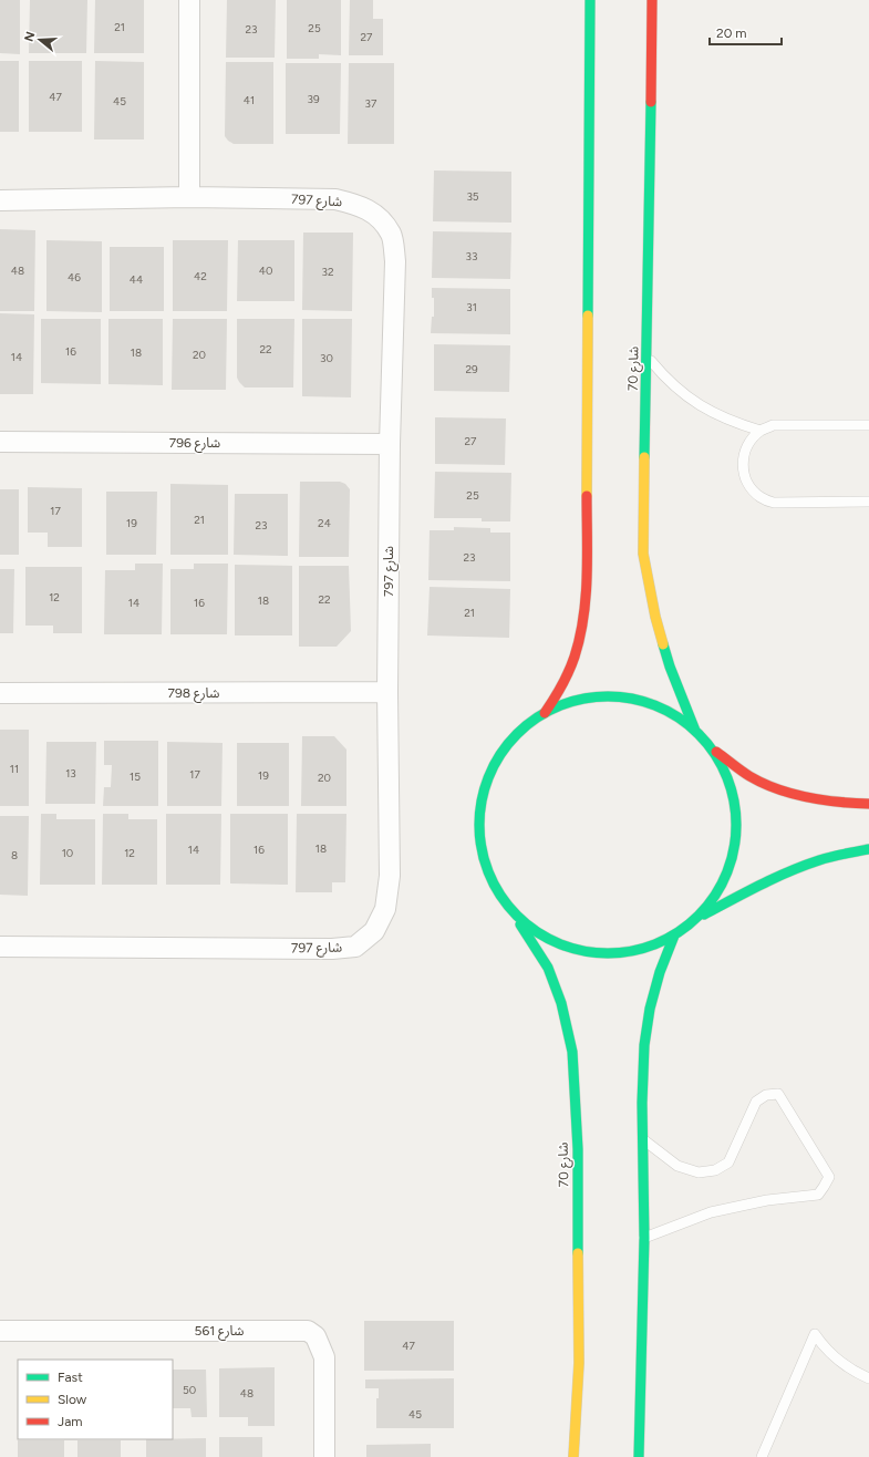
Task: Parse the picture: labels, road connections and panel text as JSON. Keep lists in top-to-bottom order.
{
  "streets": {
    "main road": ["شارع 70"],
    "street": [
      "شارع 797",
      "شارع 796",
      "شارع 798",
      "شارع 561"
    ]
  },
  "crossings": [
    ["شارع 797", "شارع 796"],
    ["شارع 797", "شارع 798"]
  ],
  "house_numbers": [
    "21",
    "25",
    "23",
    "27",
    "47",
    "39",
    "41",
    "45",
    "37",
    "35",
    "33",
    "48",
    "40",
    "32",
    "42",
    "46",
    "44",
    "31",
    "22",
    "16",
    "18",
    "20",
    "14",
    "30",
    "29",
    "27",
    "25",
    "17",
    "21",
    "19",
    "24",
    "23",
    "23",
    "12",
    "22",
    "18",
    "14",
    "16",
    "21",
    "11",
    "13",
    "17",
    "19",
    "15",
    "20",
    "18",
    "14",
    "16",
    "10",
    "12",
    "8",
    "47",
    "50",
    "48",
    "45"
  ],
  "legend": ["Fast", "Slow", "Jam"],
  "scale_bar": "20 m",
  "north": "left"
}
